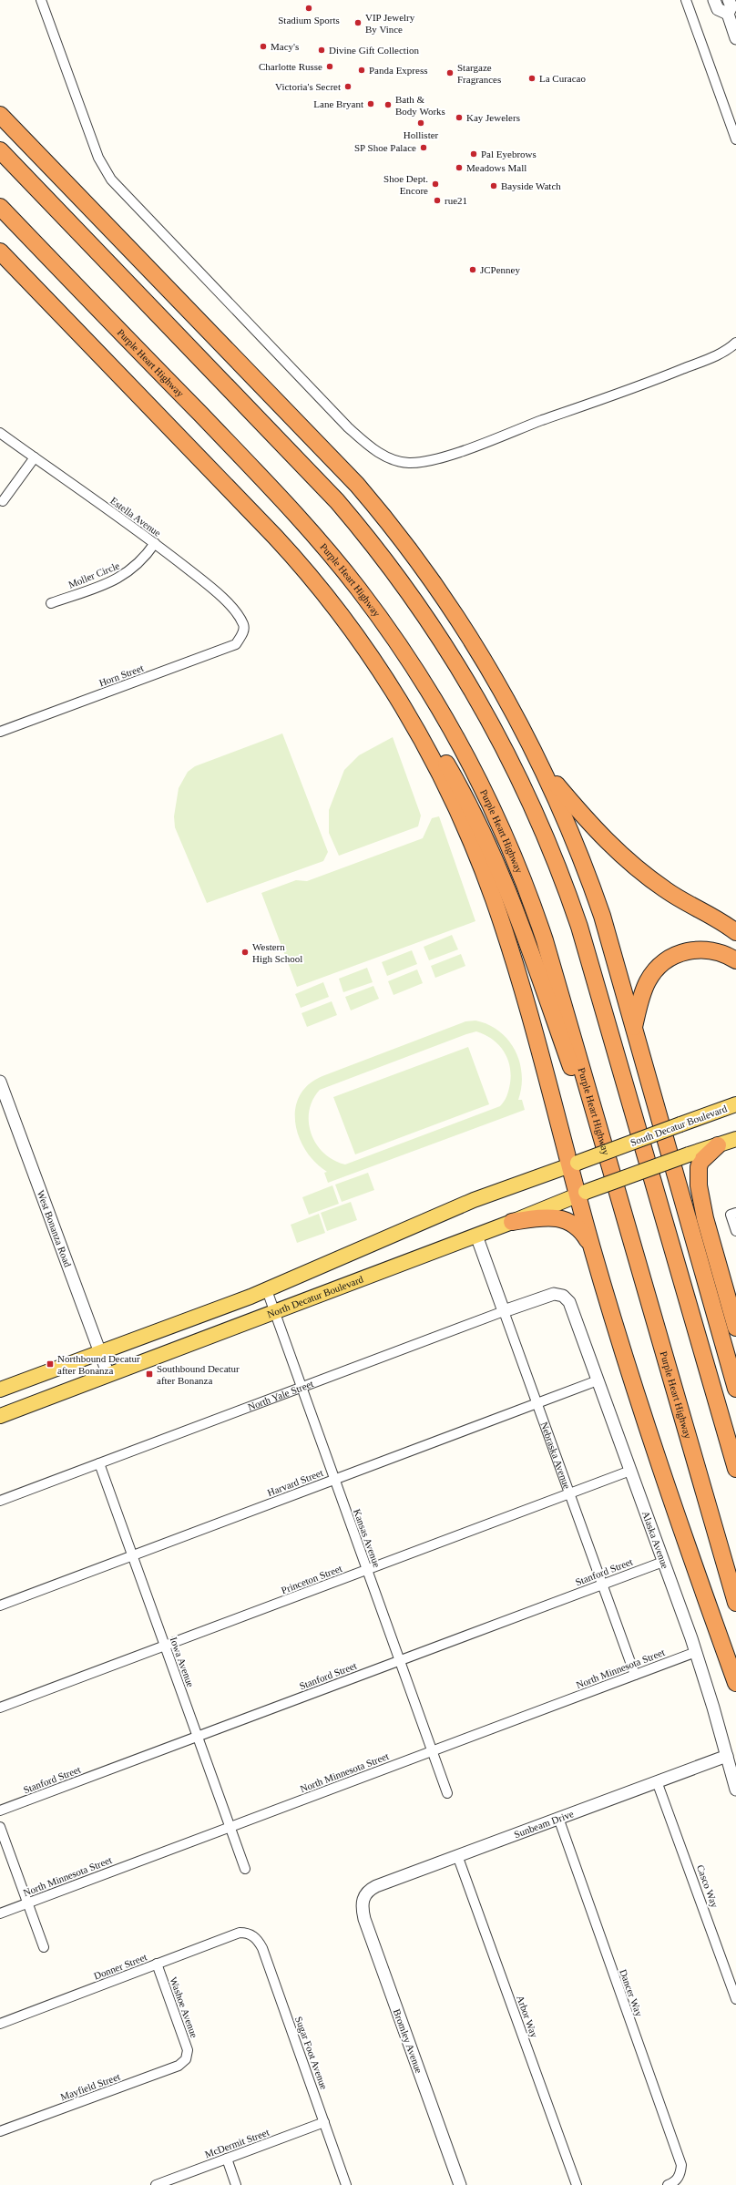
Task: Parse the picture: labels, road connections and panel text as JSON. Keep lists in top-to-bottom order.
{
  "streets": {
    "highway": ["Purple Heart Highway"],
    "main road": ["South Decatur Boulevard", "North Decatur Boulevard"],
    "street": [
      "Estella Avenue",
      "Moller Circle",
      "Horn Street",
      "West Bonanza Road",
      "North Yale Street",
      "Nebraska Avenue",
      "Harvard Street",
      "Kansas Avenue",
      "Alaska Avenue",
      "Stanford Street",
      "Princeton Street",
      "Iowa Avenue",
      "North Minnesota Street",
      "Sunbeam Drive",
      "Casco Way",
      "Donner Street",
      "Dancer Way",
      "Washoe Avenue",
      "Arbor Way",
      "Bromley Avenue",
      "Sugar Foot Avenue",
      "Mayfield Street",
      "McDermit Street"
    ]
  },
  "crossings": [
    ["Estella Avenue", "Moller Circle"],
    ["Estella Avenue", "Horn Street"],
    ["West Bonanza Road", "North Decatur Boulevard"],
    ["North Decatur Boulevard", "Nebraska Avenue"],
    ["North Decatur Boulevard", "Kansas Avenue"],
    ["North Yale Street", "Nebraska Avenue"],
    ["North Yale Street", "Kansas Avenue"],
    ["North Yale Street", "Alaska Avenue"],
    ["North Yale Street", "Iowa Avenue"],
    ["Nebraska Avenue", "Harvard Street"],
    ["Nebraska Avenue", "Stanford Street"],
    ["Nebraska Avenue", "Princeton Street"],
    ["Nebraska Avenue", "North Minnesota Street"],
    ["Harvard Street", "Kansas Avenue"],
    ["Harvard Street", "Alaska Avenue"],
    ["Harvard Street", "Iowa Avenue"],
    ["Kansas Avenue", "Stanford Street"],
    ["Kansas Avenue", "Princeton Street"],
    ["Kansas Avenue", "North Minnesota Street"],
    ["Alaska Avenue", "Stanford Street"],
    ["Alaska Avenue", "Princeton Street"],
    ["Alaska Avenue", "North Minnesota Street"],
    ["Alaska Avenue", "Sunbeam Drive"],
    ["Stanford Street", "Iowa Avenue"],
    ["Princeton Street", "Iowa Avenue"],
    ["Iowa Avenue", "North Minnesota Street"],
    ["Sunbeam Drive", "Casco Way"],
    ["Sunbeam Drive", "Dancer Way"],
    ["Sunbeam Drive", "Arbor Way"],
    ["Sunbeam Drive", "Bromley Avenue"],
    ["Donner Street", "Washoe Avenue"],
    ["Donner Street", "Sugar Foot Avenue"],
    ["Washoe Avenue", "Mayfield Street"],
    ["Sugar Foot Avenue", "McDermit Street"]
  ],
  "places": {
    "other": [
      "Stadium Sports",
      "VIP Jewelry By Vince",
      "Macy's",
      "Divine Gift Collection",
      "Charlotte Russe",
      "Panda Express",
      "Stargaze Fragrances",
      "La Curacao",
      "Victoria's Secret",
      "Lane Bryant",
      "Bath & Body Works",
      "Kay Jewelers",
      "Hollister",
      "SP Shoe Palace",
      "Pal Eyebrows",
      "Meadows Mall",
      "Shoe Dept. Encore",
      "Bayside Watch",
      "rue21",
      "JCPenney",
      "Western High School"
    ],
    "transit": ["Northbound Decatur after Bonanza", "Southbound Decatur after Bonanza"]
  }
}
